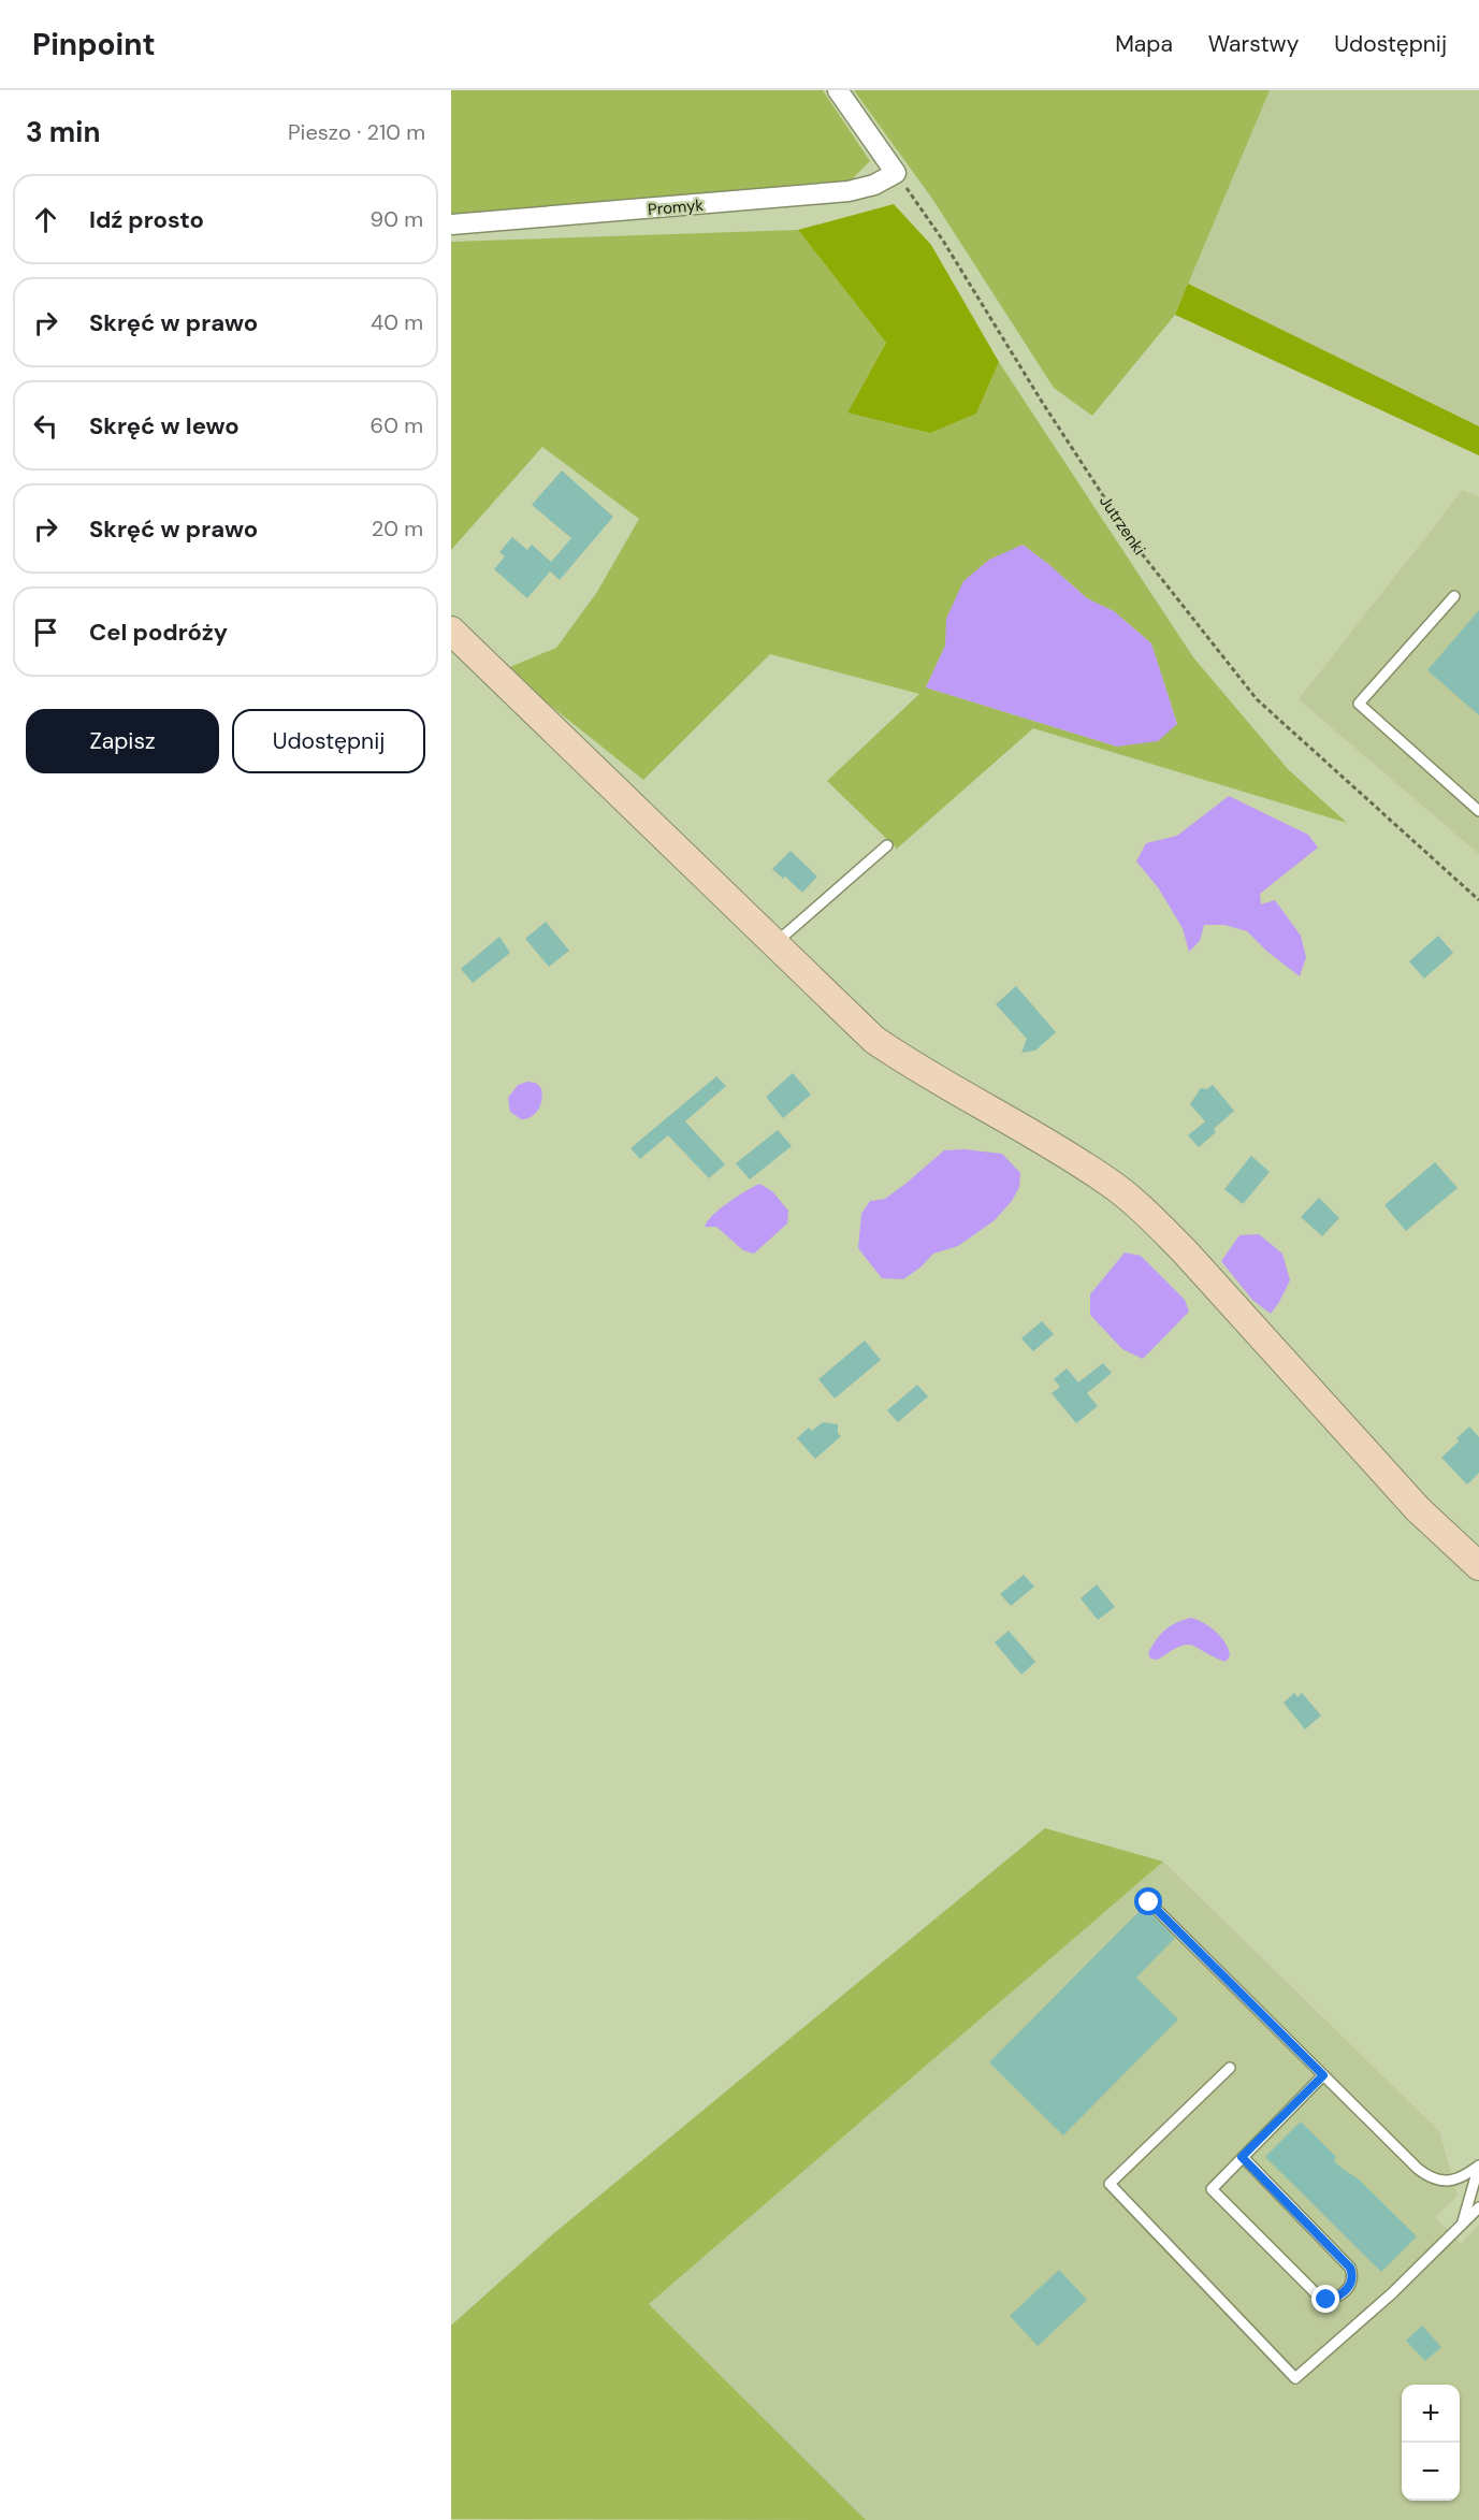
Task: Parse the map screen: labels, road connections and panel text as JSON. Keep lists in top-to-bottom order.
{
  "streets": {
    "street": ["Promyk"],
    "path": ["Jutrzenki"]
  },
  "crossings": [
    ["Promyk", "Jutrzenki"]
  ],
  "page": {
    "header": "Pinpoint",
    "nav": ["Mapa", "Warstwy", "Udostępnij"],
    "heading": ["3 min", "Pieszo · 210 m"],
    "list": [
      ["Idź prosto", "90 m"],
      ["Skręć w prawo", "40 m"],
      ["Skręć w lewo", "60 m"],
      ["Skręć w prawo", "20 m"],
      "Cel podróży"
    ],
    "buttons": ["Zapisz", "Udostępnij"],
    "map_buttons": ["+", "−"]
  }
}
